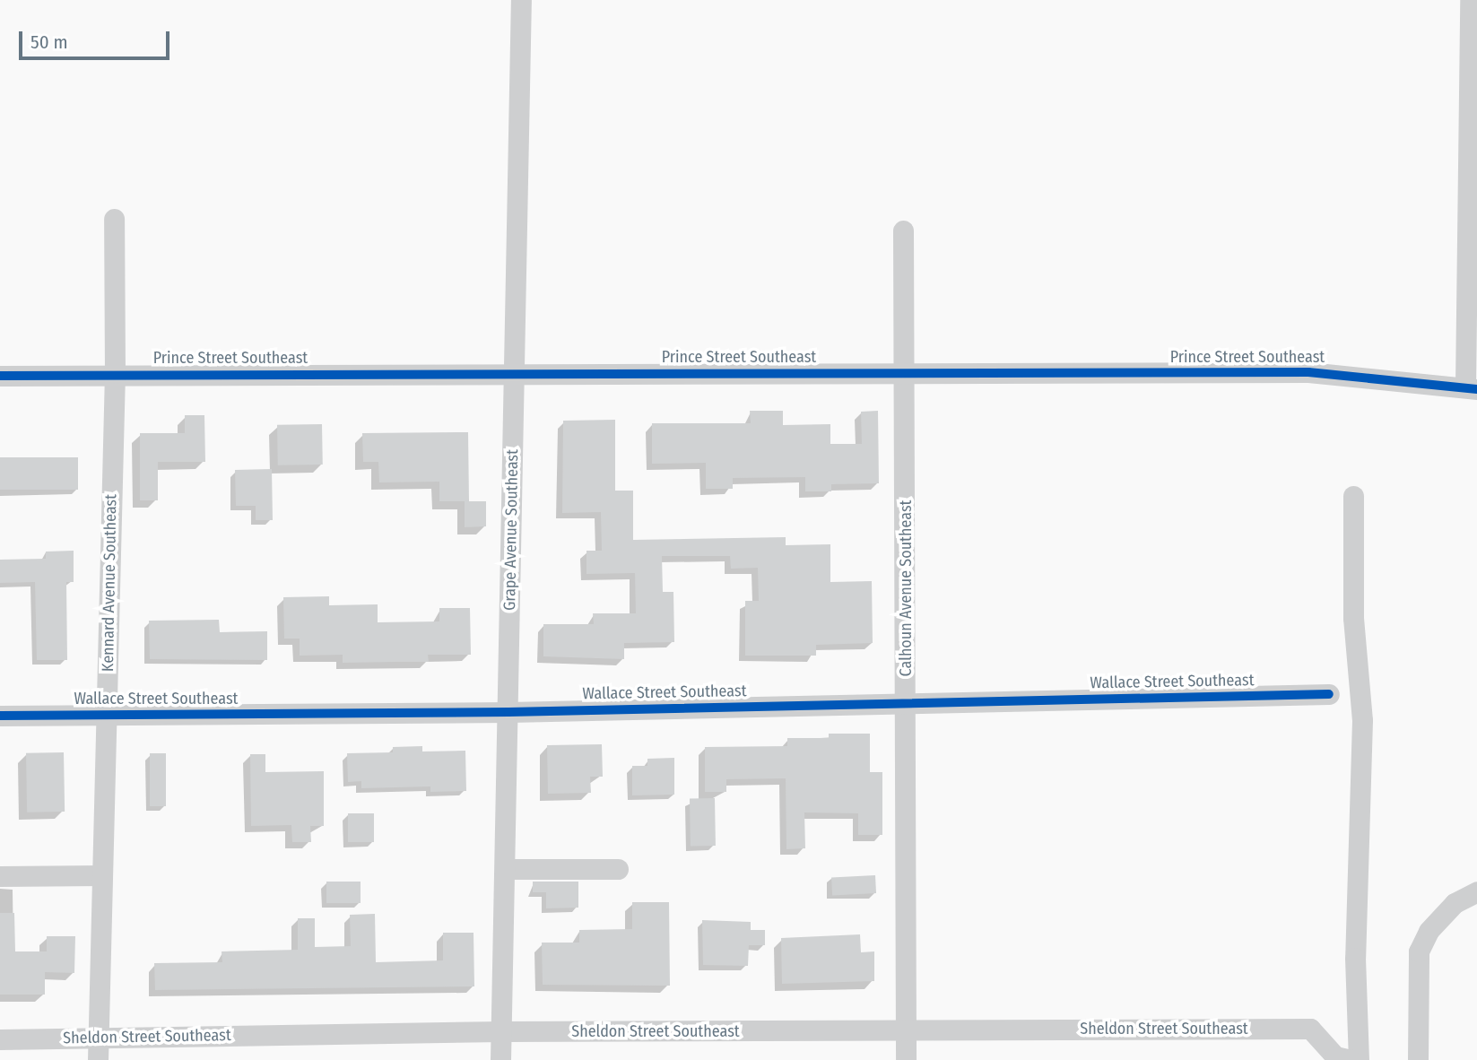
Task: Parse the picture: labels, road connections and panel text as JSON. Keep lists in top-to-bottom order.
{
  "streets": {
    "street": [
      "Prince Street Southeast",
      "Grape Avenue Southeast",
      "Kennard Avenue Southeast",
      "Calhoun Avenue Southeast",
      "Wallace Street Southeast",
      "Sheldon Street Southeast"
    ]
  },
  "crossings": [
    ["Prince Street Southeast", "Grape Avenue Southeast"],
    ["Prince Street Southeast", "Kennard Avenue Southeast"],
    ["Prince Street Southeast", "Calhoun Avenue Southeast"],
    ["Grape Avenue Southeast", "Wallace Street Southeast"],
    ["Grape Avenue Southeast", "Sheldon Street Southeast"],
    ["Kennard Avenue Southeast", "Wallace Street Southeast"],
    ["Kennard Avenue Southeast", "Sheldon Street Southeast"],
    ["Calhoun Avenue Southeast", "Wallace Street Southeast"],
    ["Calhoun Avenue Southeast", "Sheldon Street Southeast"]
  ],
  "scale_bar": "50 m"
}
